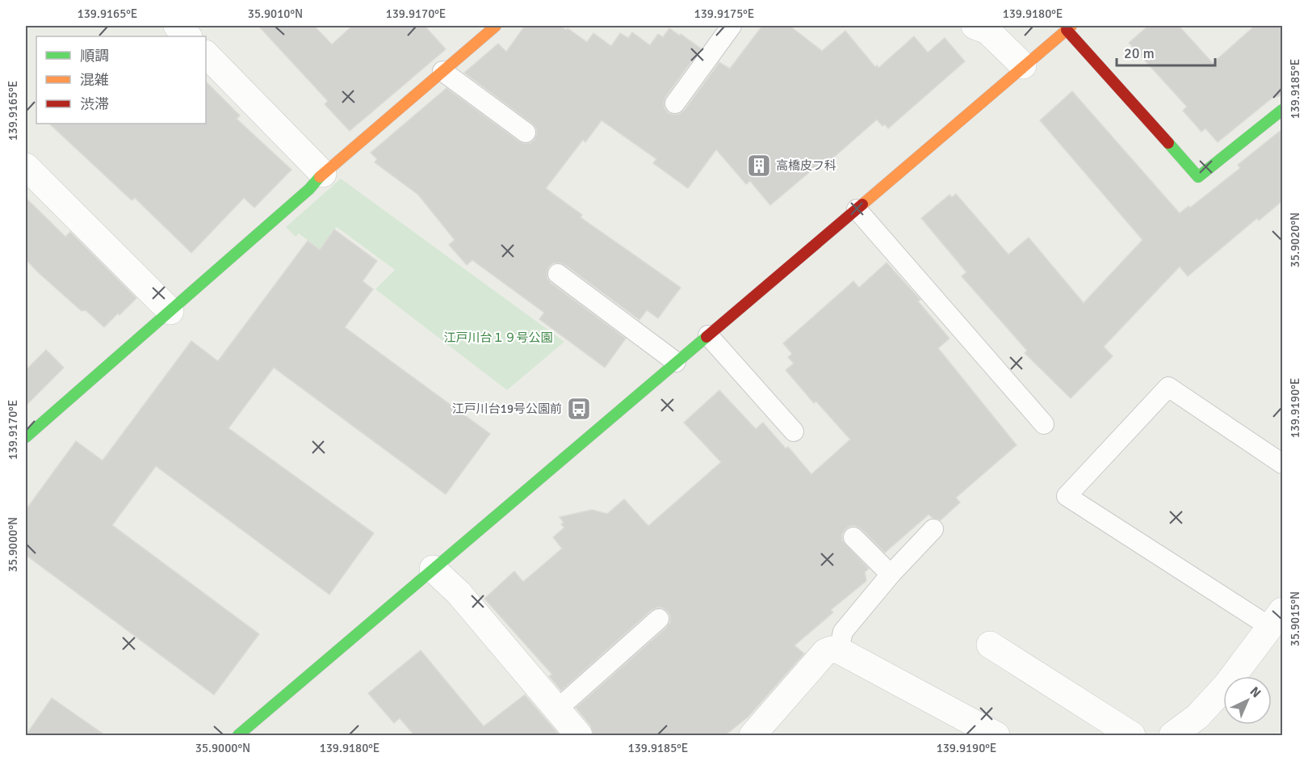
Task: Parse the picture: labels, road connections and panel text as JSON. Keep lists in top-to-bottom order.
{
  "parks": ["江戸川台１９号公園"],
  "places": {
    "building": ["高橋皮フ科"],
    "bus stop": ["江戸川台19号公園前"]
  },
  "legend": ["順調", "混雑", "渋滞"],
  "scale_bar": "20 m",
  "north": "top right",
  "coordinates": [
    "139.9165°E",
    "35.9010°N",
    "139.9170°E",
    "139.9175°E",
    "139.9180°E",
    "139.9185°E",
    "35.9020°N",
    "139.9190°E",
    "35.9000°N",
    "35.9015°N"
  ]
}
